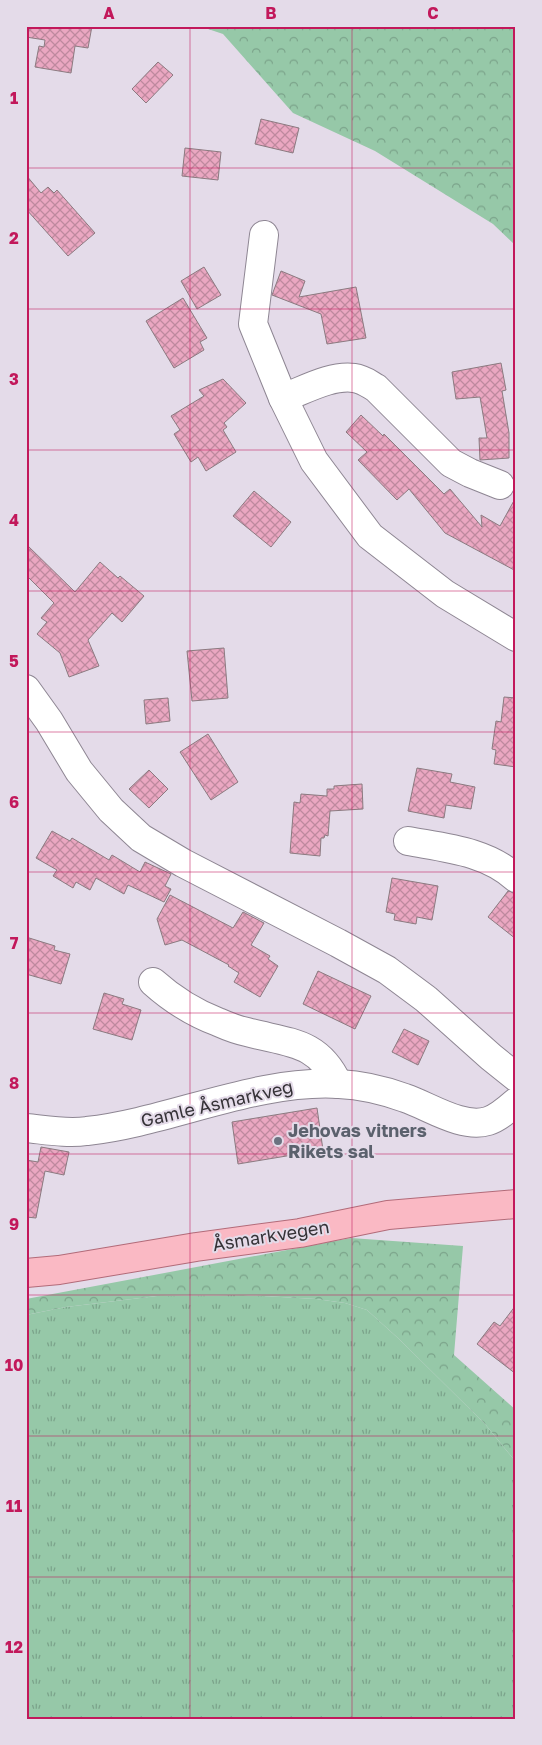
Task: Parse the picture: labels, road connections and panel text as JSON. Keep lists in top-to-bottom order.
{
  "streets": {
    "main road": ["Åsmarkvegen"],
    "street": ["Gamle Åsmarkveg"]
  },
  "places": ["Jehovas vitners Rikets sal"],
  "grid": {
    "columns": ["A", "B", "C"],
    "rows": [
      "1",
      "2",
      "3",
      "4",
      "5",
      "6",
      "7",
      "8",
      "9",
      "10",
      "11",
      "12"
    ]
  }
}
